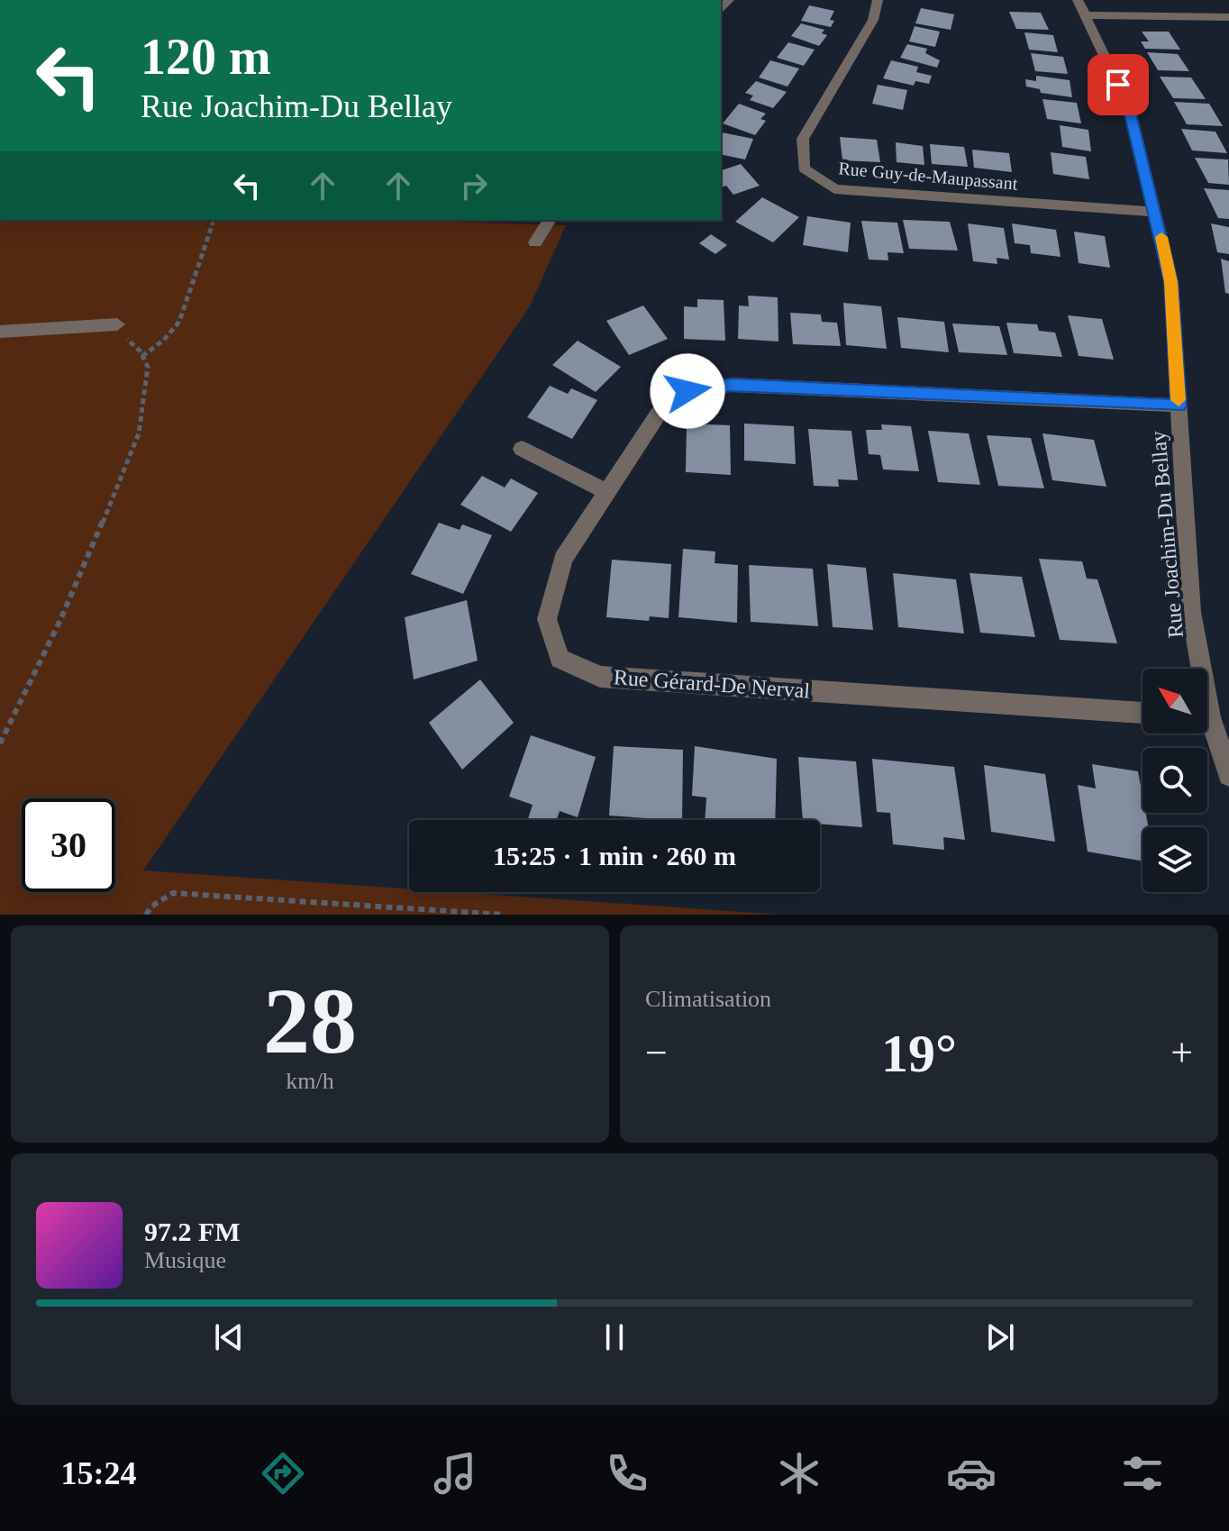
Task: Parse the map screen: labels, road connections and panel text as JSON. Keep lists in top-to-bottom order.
{
  "streets": {
    "street": ["Rue Guy-de-Maupassant", "Rue Joachim-Du Bellay", "Rue Gérard-De Nerval"]
  },
  "crossings": [
    ["Rue Guy-de-Maupassant", "Rue Joachim-Du Bellay"],
    ["Rue Joachim-Du Bellay", "Rue Gérard-De Nerval"]
  ],
  "north": "top left",
  "page": {
    "turn": ["120 m", "Rue Joachim-Du Bellay"],
    "limit": "30",
    "trip": "15:25 · 1 min · 260 m",
    "tile": [
      ["28", "km/h"],
      "Climatisation"
    ],
    "heat": ["−", "19°", "+"],
    "song": ["97.2 FM", "Musique"],
    "tabs": "15:24"
  }
}
